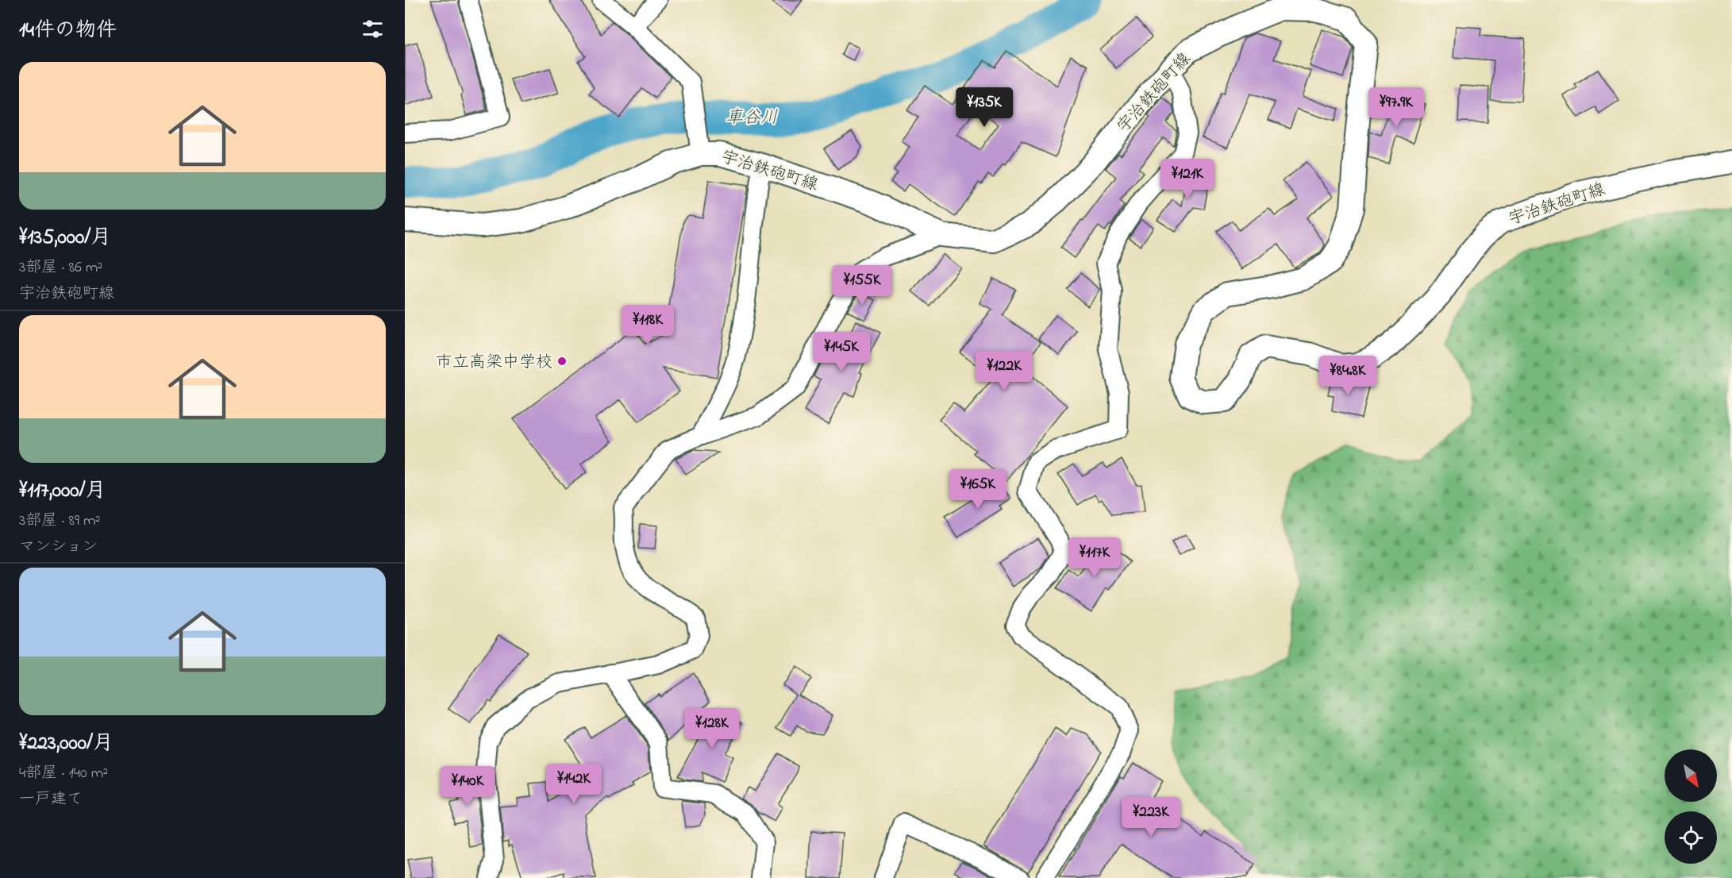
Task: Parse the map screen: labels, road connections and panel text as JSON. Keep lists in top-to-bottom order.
{
  "streets": {
    "main road": ["宇治鉄砲町線"]
  },
  "water": ["車谷川"],
  "places": ["市立高梁中学校"],
  "north": "bottom right",
  "page": {
    "heading": "14件の物件",
    "list": [
      {
        "name": "¥135,000/月",
        "note": "3部屋 · 86 m² · 宇治鉄砲町線"
      },
      {
        "name": "¥117,000/月",
        "note": "3部屋 · 89 m² · マンション"
      },
      {
        "name": "¥223,000/月",
        "note": "4部屋 · 140 m² · 一戸建て"
      }
    ],
    "price": [
      "¥135K",
      "¥97.9K",
      "¥121K",
      "¥155K",
      "¥118K",
      "¥145K",
      "¥122K",
      "¥84.8K",
      "¥165K",
      "¥117K",
      "¥128K",
      "¥142K",
      "¥140K",
      "¥223K"
    ]
  }
}
